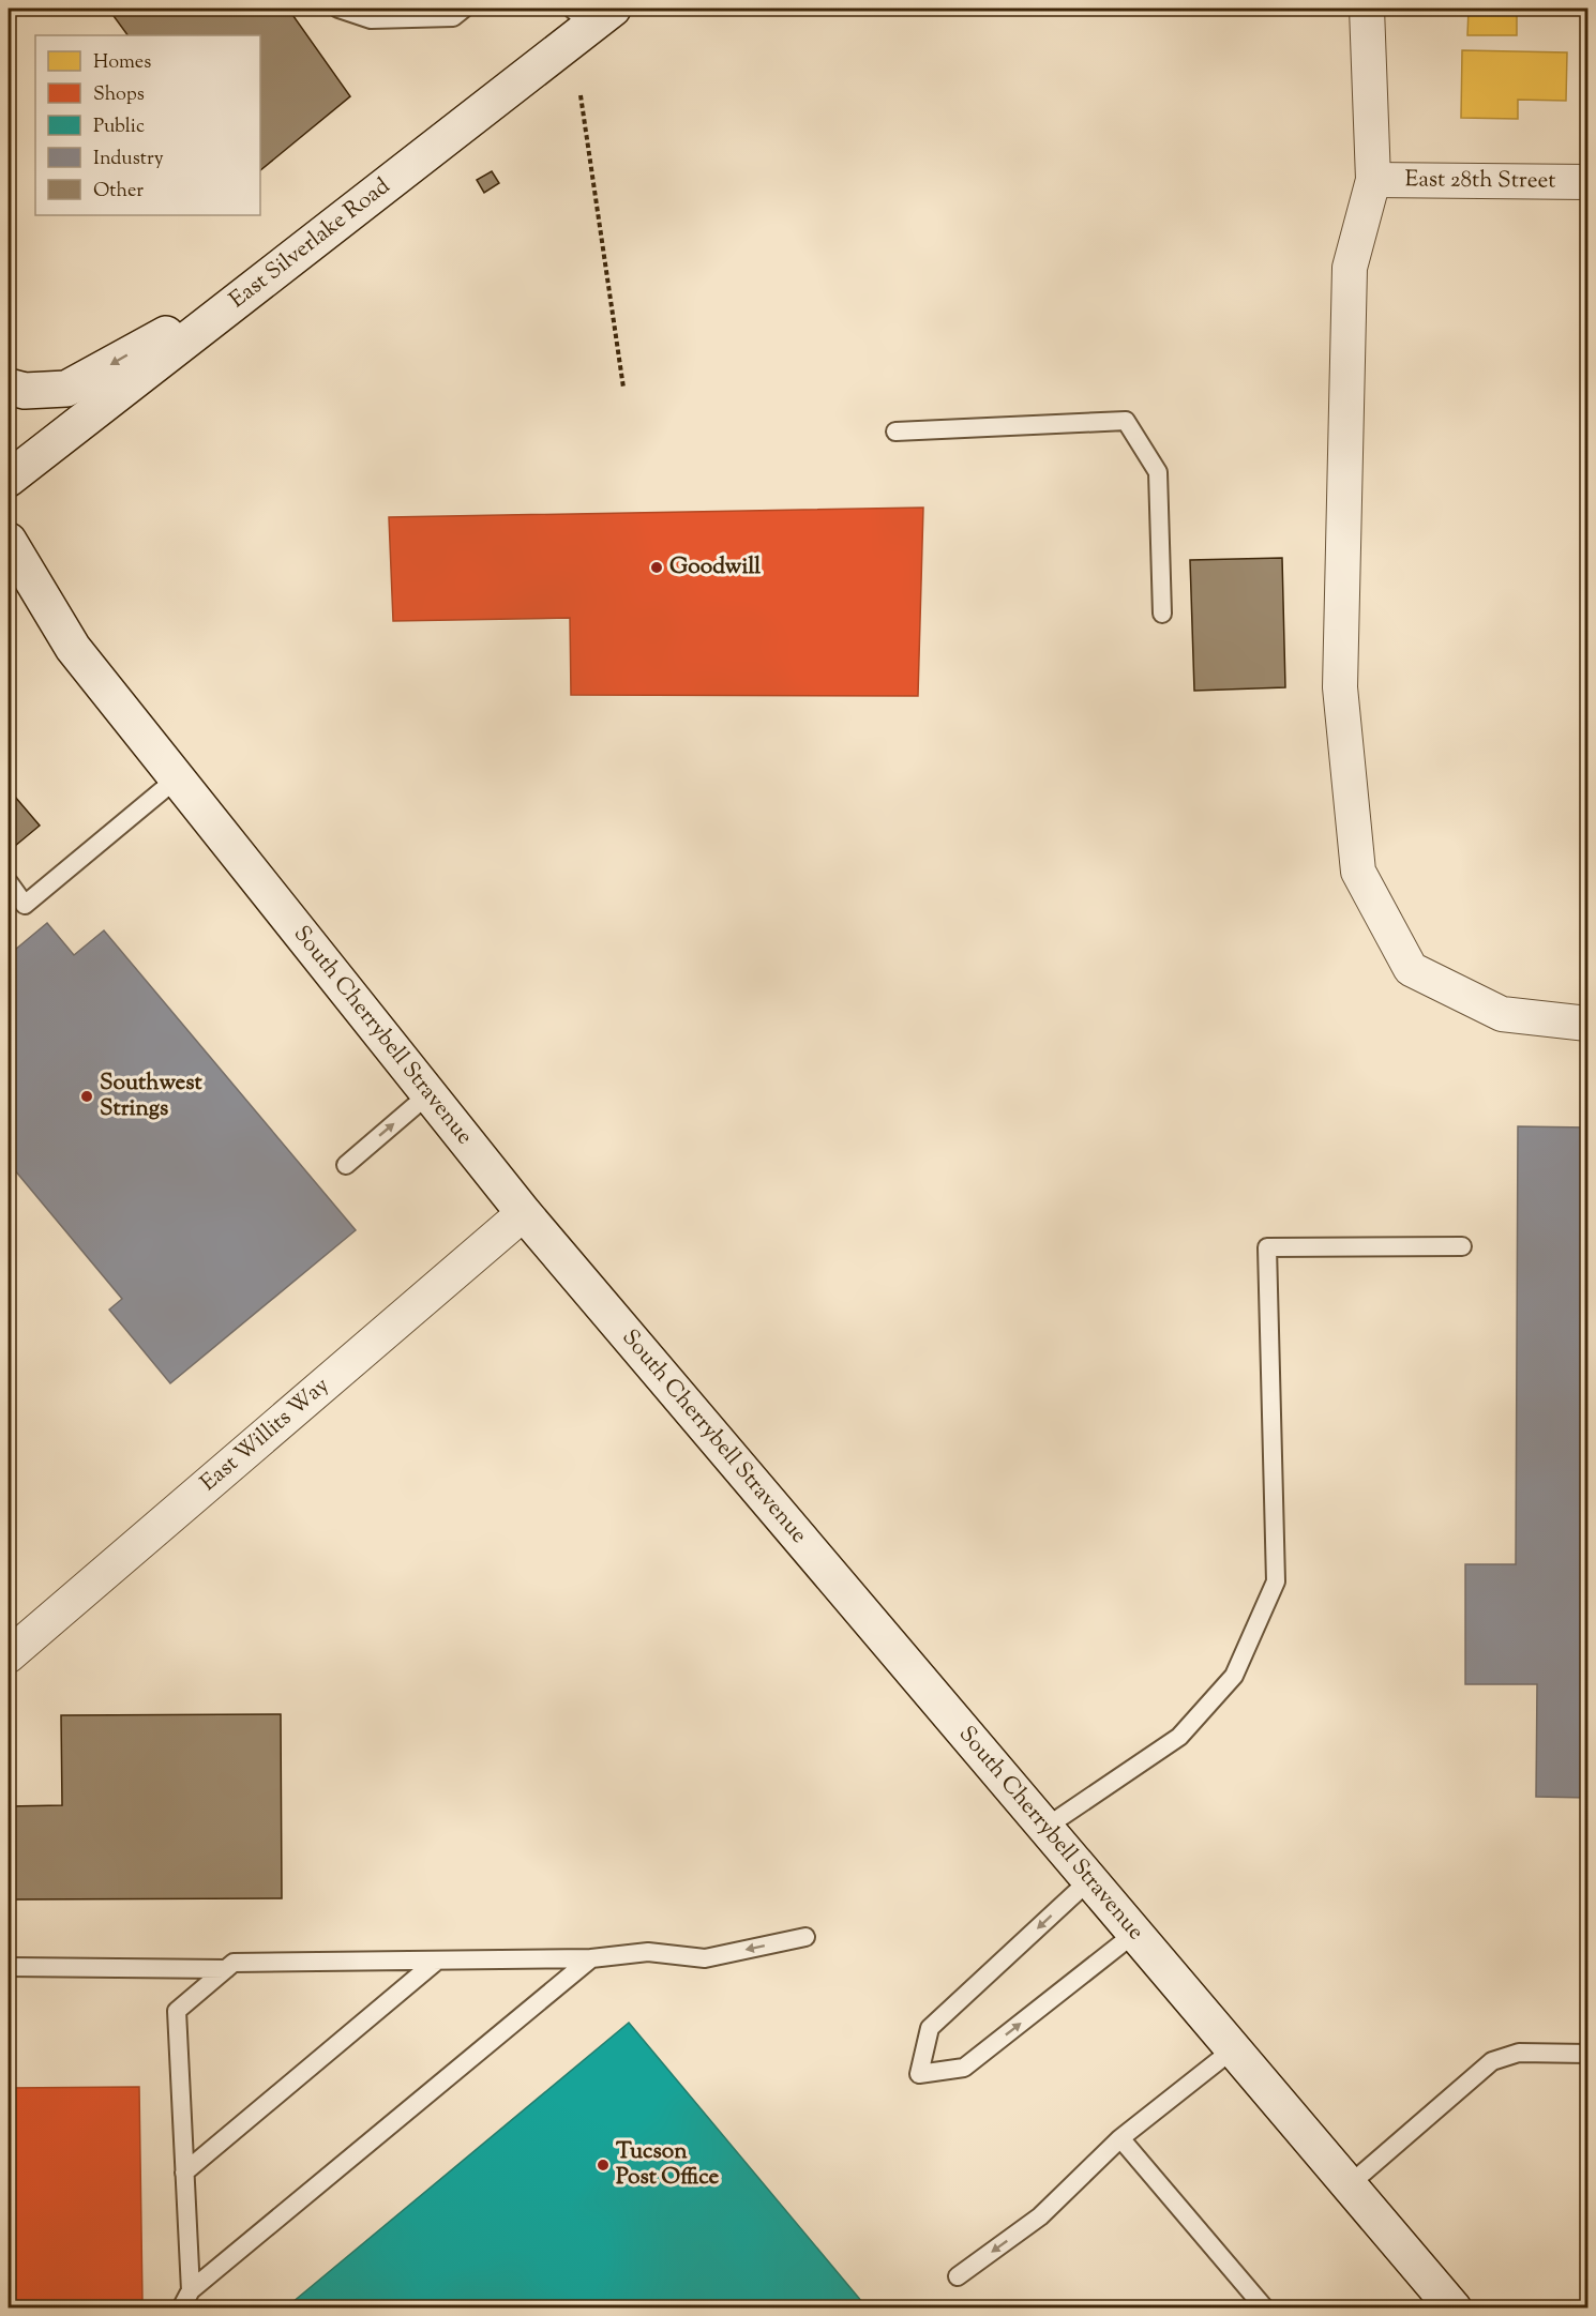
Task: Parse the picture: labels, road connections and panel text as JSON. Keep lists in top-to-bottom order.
{
  "streets": {
    "street": [
      "East 28th Street",
      "East Silverlake Road",
      "South Cherrybell Stravenue",
      "East Willits Way"
    ]
  },
  "crossings": [
    ["South Cherrybell Stravenue", "East Willits Way"]
  ],
  "places": ["Goodwill", "Southwest Strings", "Tucson Post Office"],
  "legend": [
    "Homes",
    "Shops",
    "Public",
    "Industry",
    "Other"
  ]
}
